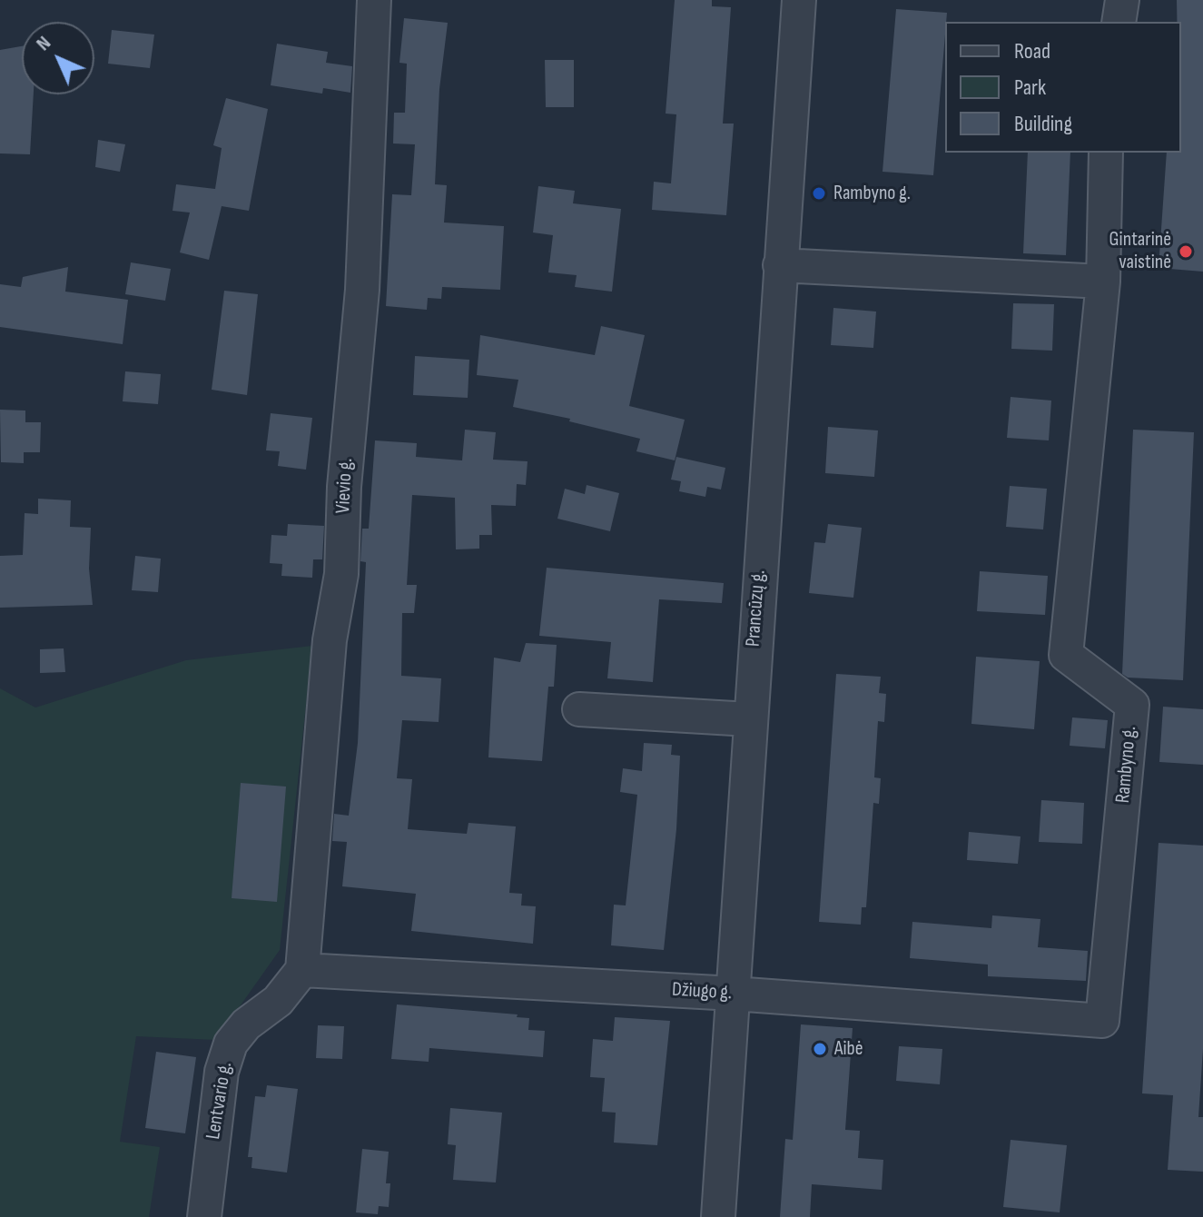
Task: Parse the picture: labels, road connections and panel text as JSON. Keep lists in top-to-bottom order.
{
  "streets": {
    "street": [
      "Vievio g.",
      "Prancūzų g.",
      "Rambyno g.",
      "Džiugo g.",
      "Lentvario g."
    ]
  },
  "crossings": [
    ["Vievio g.", "Džiugo g."],
    ["Vievio g.", "Lentvario g."],
    ["Prancūzų g.", "Džiugo g."],
    ["Rambyno g.", "Džiugo g."],
    ["Džiugo g.", "Lentvario g."]
  ],
  "places": ["Rambyno g.", "Gintarinė vaistinė", "Aibė"],
  "legend": ["Road", "Park", "Building"],
  "north": "top left"
}
